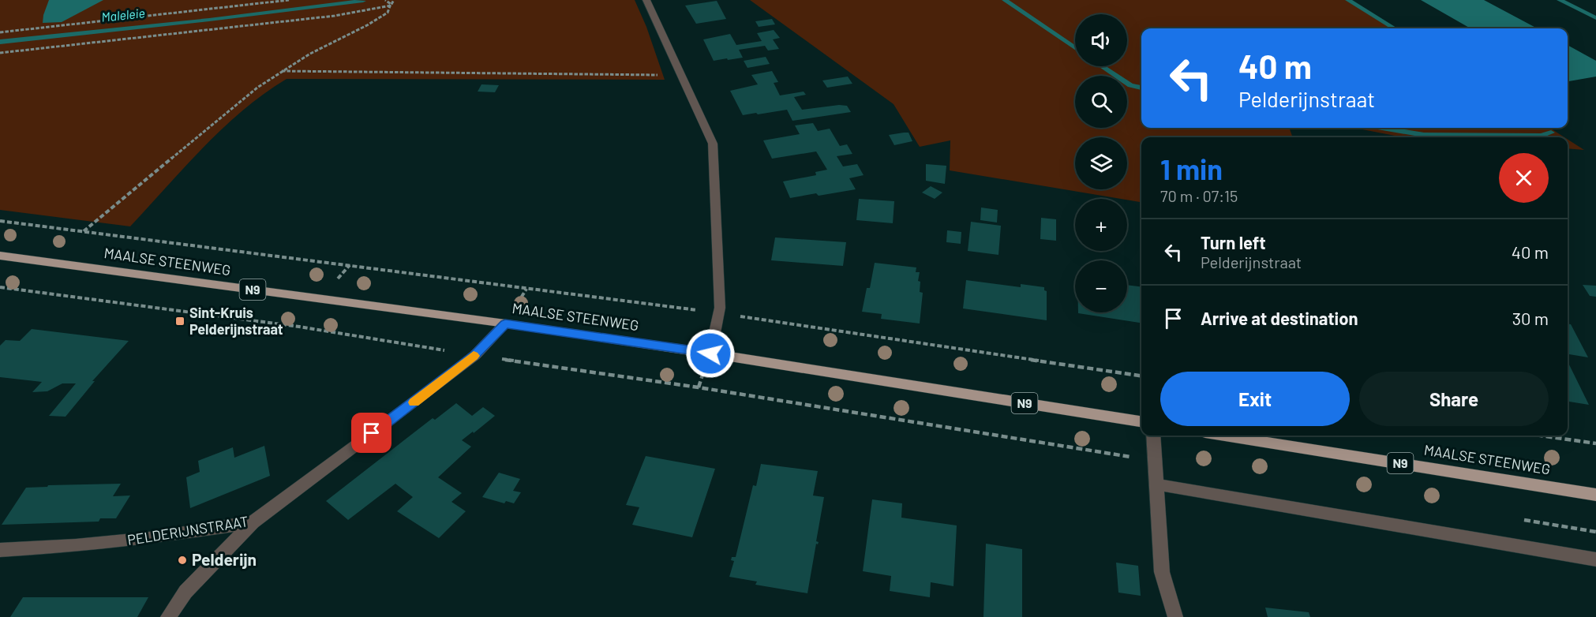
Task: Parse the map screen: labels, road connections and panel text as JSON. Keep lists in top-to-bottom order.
{
  "streets": {
    "main road": ["MAALSE STEENWEG", "N9"],
    "street": ["PELDERIJNSTRAAT"]
  },
  "crossings": [
    ["MAALSE STEENWEG", "PELDERIJNSTRAAT"]
  ],
  "water": ["Maleleie"],
  "places": {
    "transit": ["Sint-Kruis Pelderijnstraat"],
    "other": ["Pelderijn"]
  },
  "page": {
    "map_buttons": ["+", "−"],
    "turn": ["40 m", "Pelderijnstraat"],
    "heading": ["1 min", "70 m · 07:15"],
    "list": [
      {
        "name": "Turn left",
        "note": "Pelderijnstraat",
        "value": "40 m"
      },
      {
        "name": "Arrive at destination",
        "value": "30 m"
      }
    ],
    "buttons": ["Exit", "Share"]
  }
}
